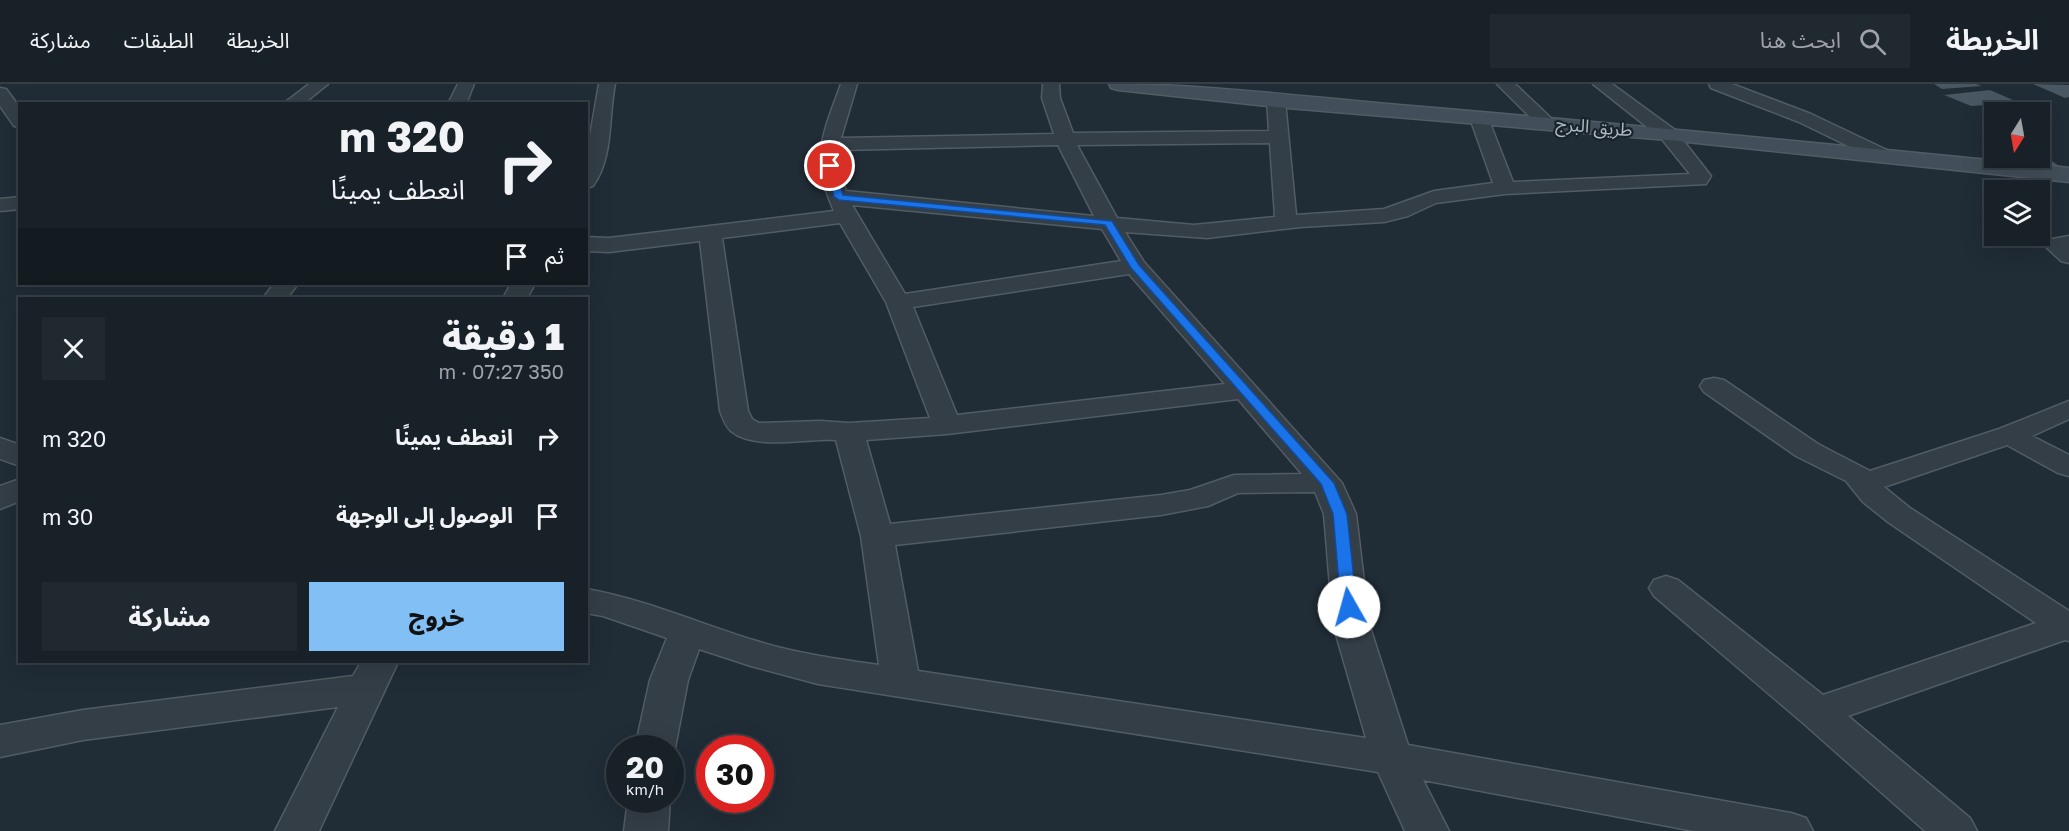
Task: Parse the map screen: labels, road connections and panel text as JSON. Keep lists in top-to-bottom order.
{
  "streets": {
    "street": ["طريق البرج"]
  },
  "north": "bottom",
  "page": {
    "header": "الخريطة",
    "search": "ابحث هنا",
    "nav": ["الخريطة", "الطبقات", "مشاركة"],
    "turn": ["320 m", "انعطف يمينًا"],
    "then": "ثم",
    "heading": ["1 دقيقة", "350 m · 07:27"],
    "list": [
      {
        "name": "انعطف يمينًا",
        "value": "320 m"
      },
      {
        "name": "الوصول إلى الوجهة",
        "value": "30 m"
      }
    ],
    "buttons": ["خروج", "مشاركة"],
    "speed": "20 km/h",
    "limit": "30"
  }
}
